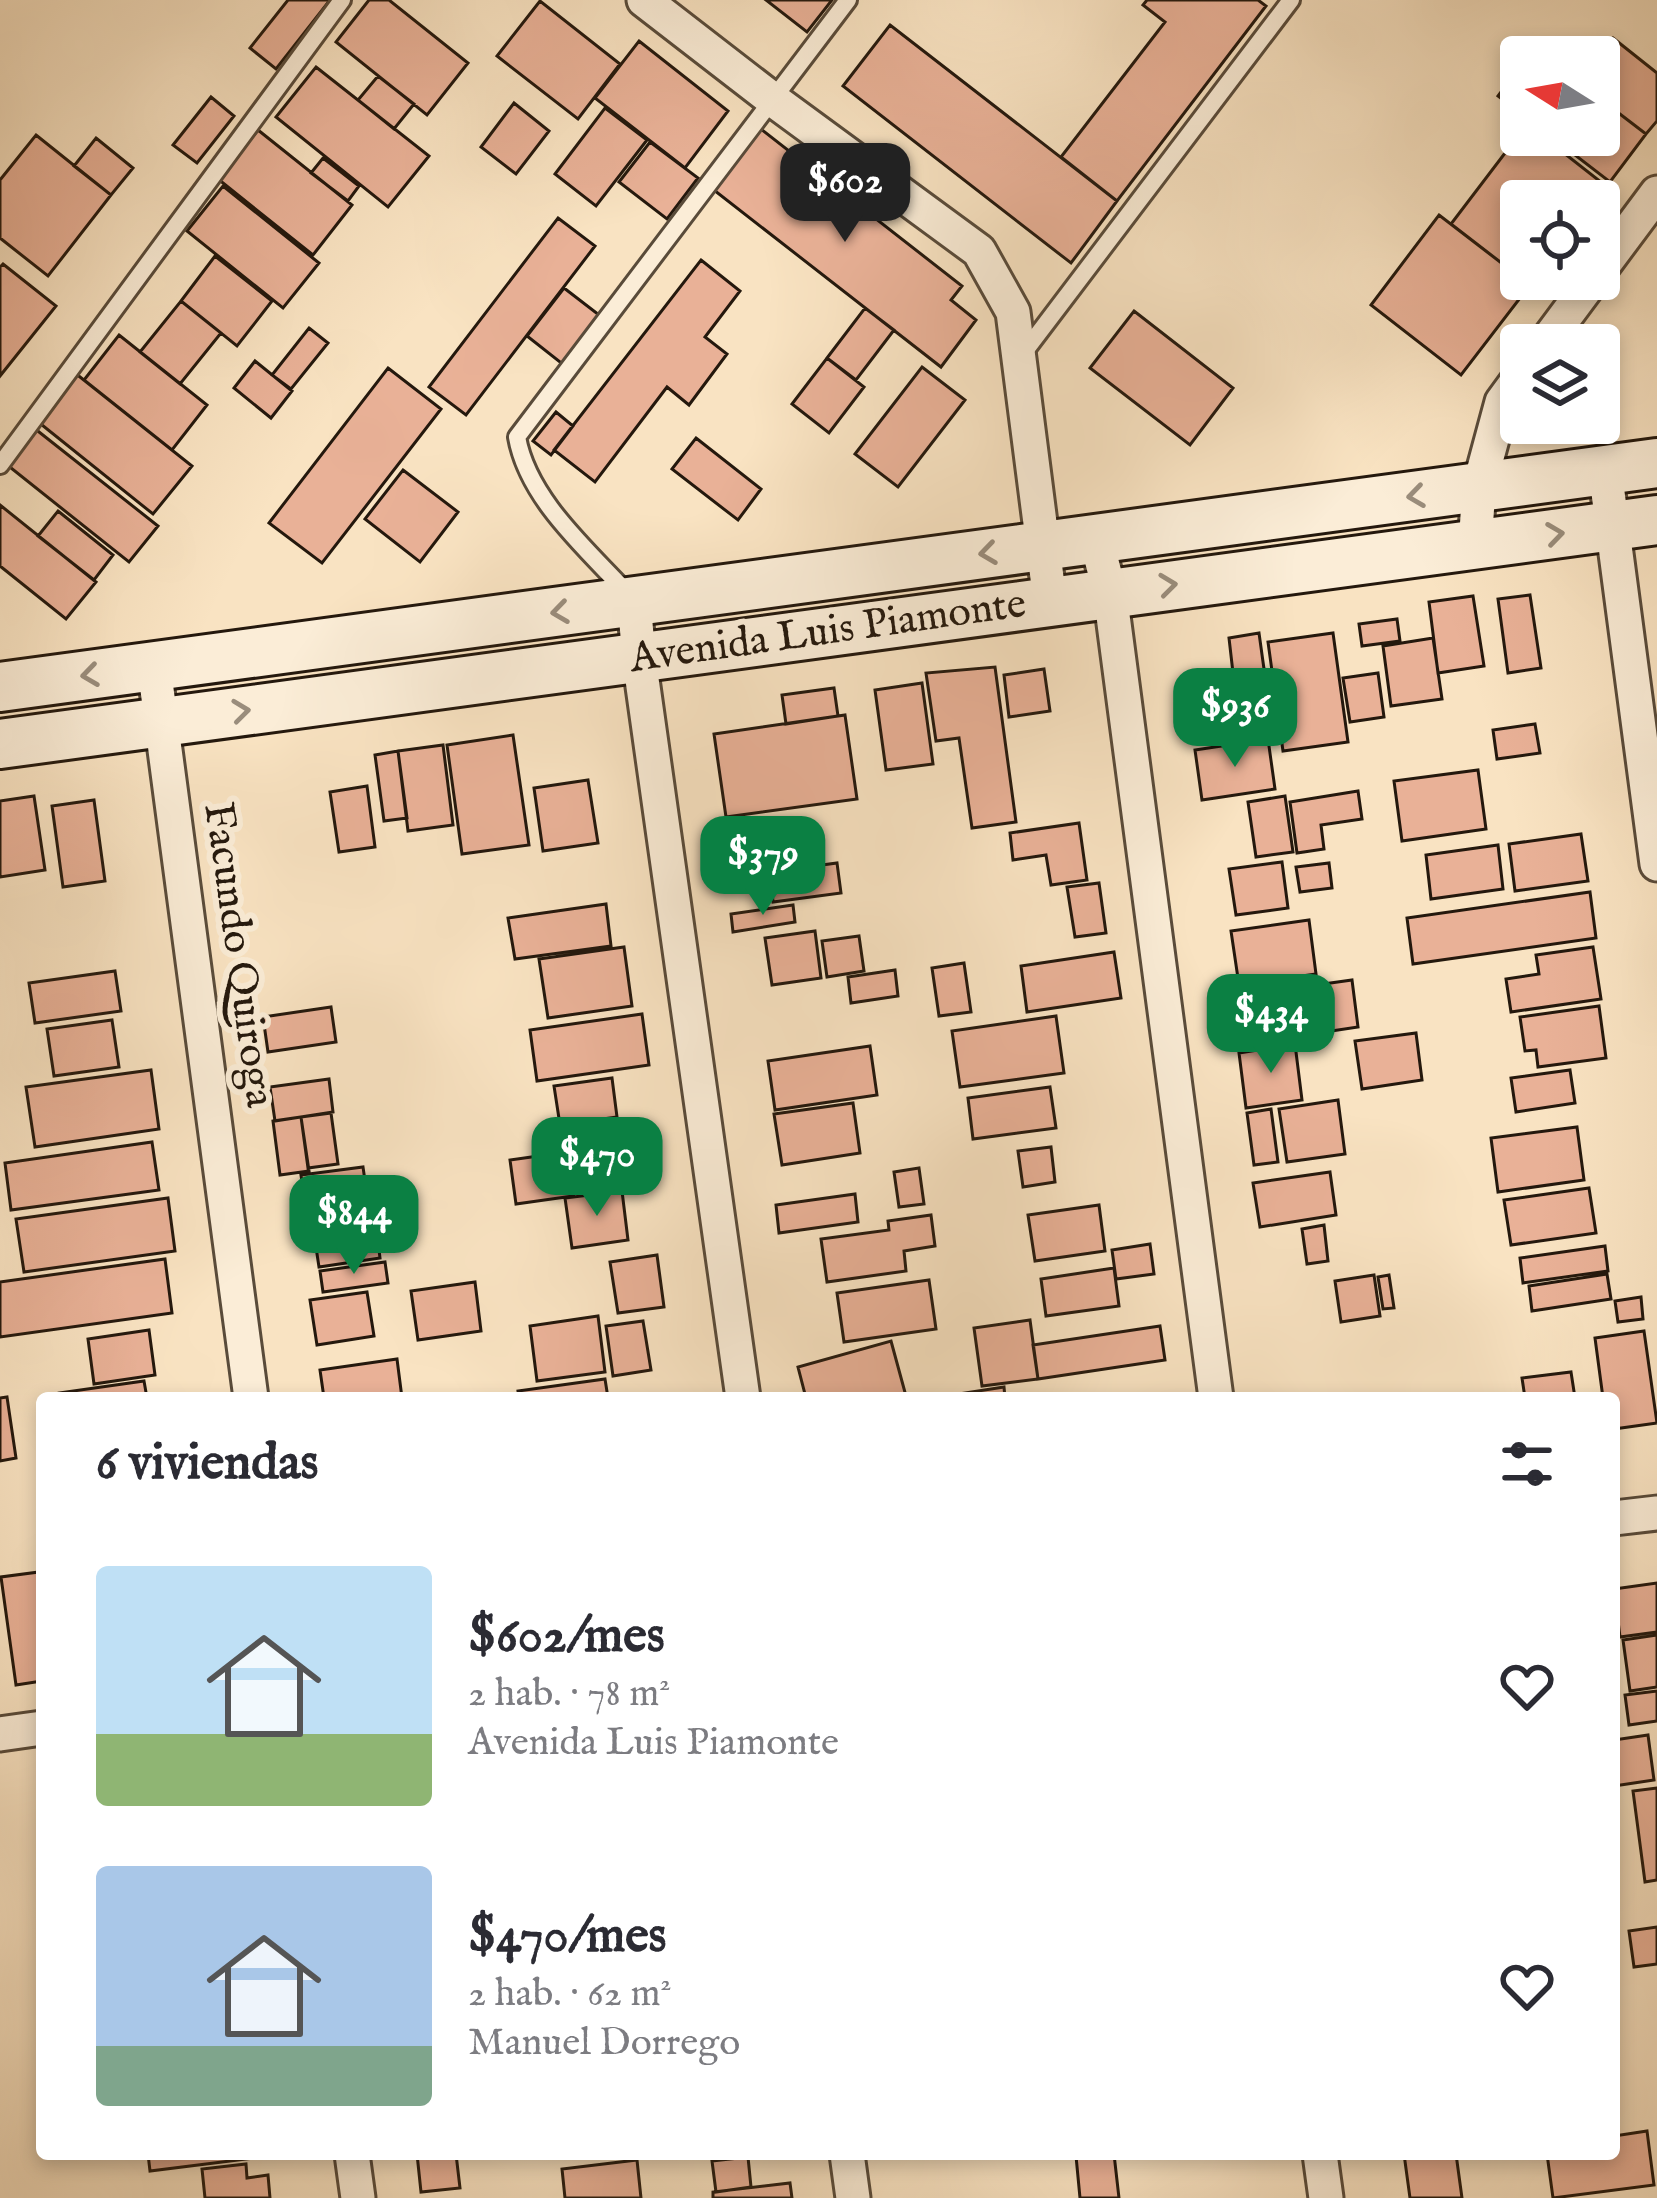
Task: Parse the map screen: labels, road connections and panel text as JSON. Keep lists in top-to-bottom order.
{
  "streets": {
    "street": ["Avenida Luis Piamonte", "Facundo Quiroga"]
  },
  "crossings": [
    ["Avenida Luis Piamonte", "Facundo Quiroga"]
  ],
  "north": "left",
  "page": {
    "price": [
      "$602",
      "$936",
      "$379",
      "$434",
      "$470",
      "$844"
    ],
    "heading": "6 viviendas",
    "list": [
      {
        "name": "$602/mes",
        "note": "2 hab. · 78 m² · Avenida Luis Piamonte"
      },
      {
        "name": "$470/mes",
        "note": "2 hab. · 62 m² · Manuel Dorrego"
      }
    ]
  }
}
